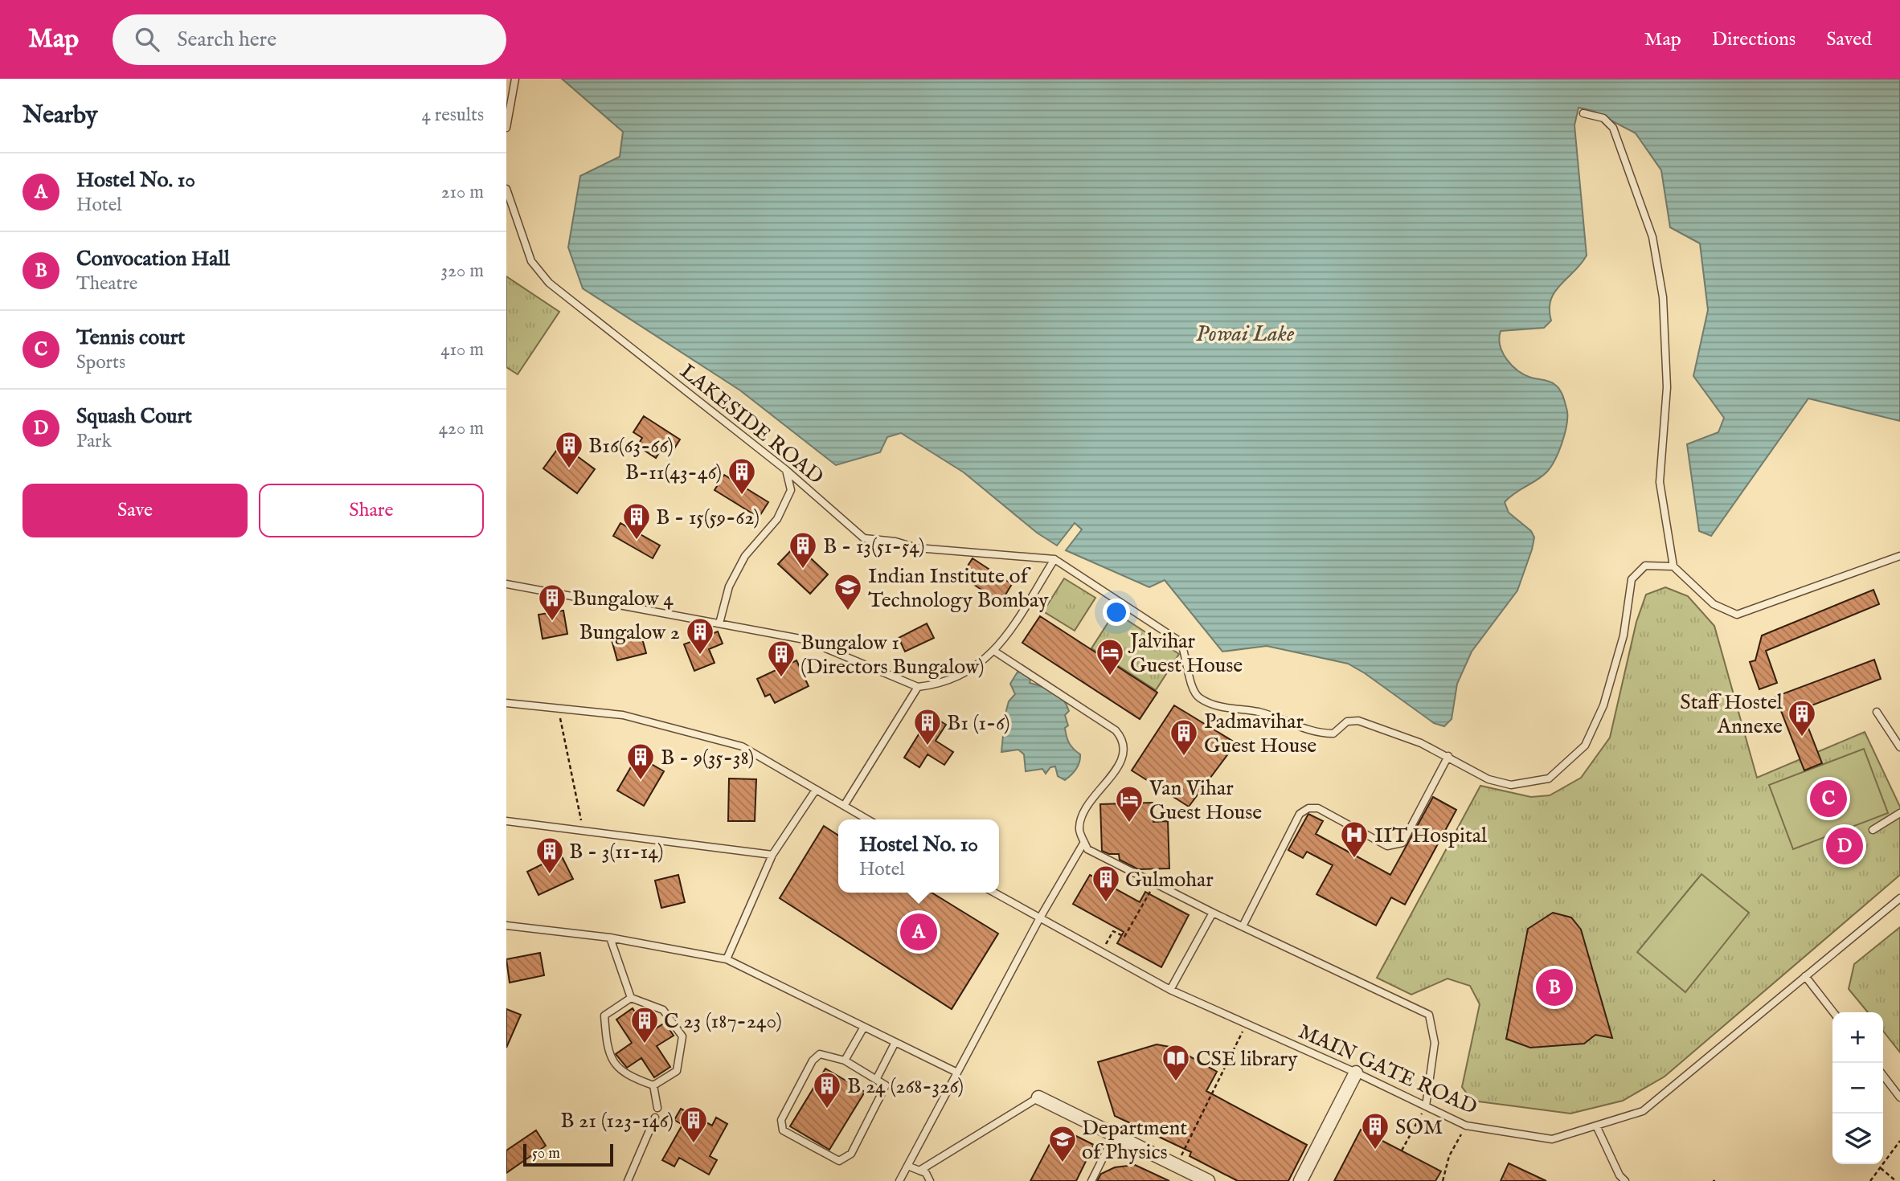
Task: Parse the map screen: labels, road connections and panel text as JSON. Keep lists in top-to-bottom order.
{
  "streets": {
    "lane": ["LAKESIDE ROAD", "MAIN GATE ROAD"]
  },
  "water": ["Powai Lake"],
  "places": {
    "building": [
      "B16(63-66)",
      "B-11(43-46)",
      "B - 15(59-62)",
      "B - 13(51-54)",
      "Bungalow 4",
      "Bungalow 2",
      "Bungalow 1 (Directors Bungalow)",
      "Staff Hostel Annexe",
      "B1 (1-6)",
      "Padmavihar Guest House",
      "B - 9(35-38)",
      "B - 3(11-14)",
      "Gulmohar",
      "C 23 (187-240)",
      "B 24 (268-326)",
      "B 21 (123-146)",
      "SOM"
    ],
    "school or university": ["Indian Institute of Technology Bombay", "Department of Physics"],
    "hotel": ["Jalvihar Guest House", "Van Vihar Guest House"],
    "hospital": ["IIT Hospital"],
    "library": ["CSE library"]
  },
  "scale_bar": "50 m",
  "page": {
    "header": "Map",
    "search": "Search here",
    "nav": ["Map", "Directions", "Saved"],
    "heading": ["Nearby", "4 results"],
    "list": [
      {
        "mark": "A",
        "name": "Hostel No. 10",
        "note": "Hotel",
        "value": "210 m"
      },
      {
        "mark": "B",
        "name": "Convocation Hall",
        "note": "Theatre",
        "value": "320 m"
      },
      {
        "mark": "C",
        "name": "Tennis court",
        "note": "Sports",
        "value": "410 m"
      },
      {
        "mark": "D",
        "name": "Squash Court",
        "note": "Park",
        "value": "420 m"
      }
    ],
    "buttons": ["Save", "Share"],
    "pins": [
      "C",
      "D",
      "A",
      "B"
    ],
    "popup": ["Hostel No. 10", "Hotel"],
    "map_buttons": ["+", "−"],
    "scale": "50 m"
  }
}
